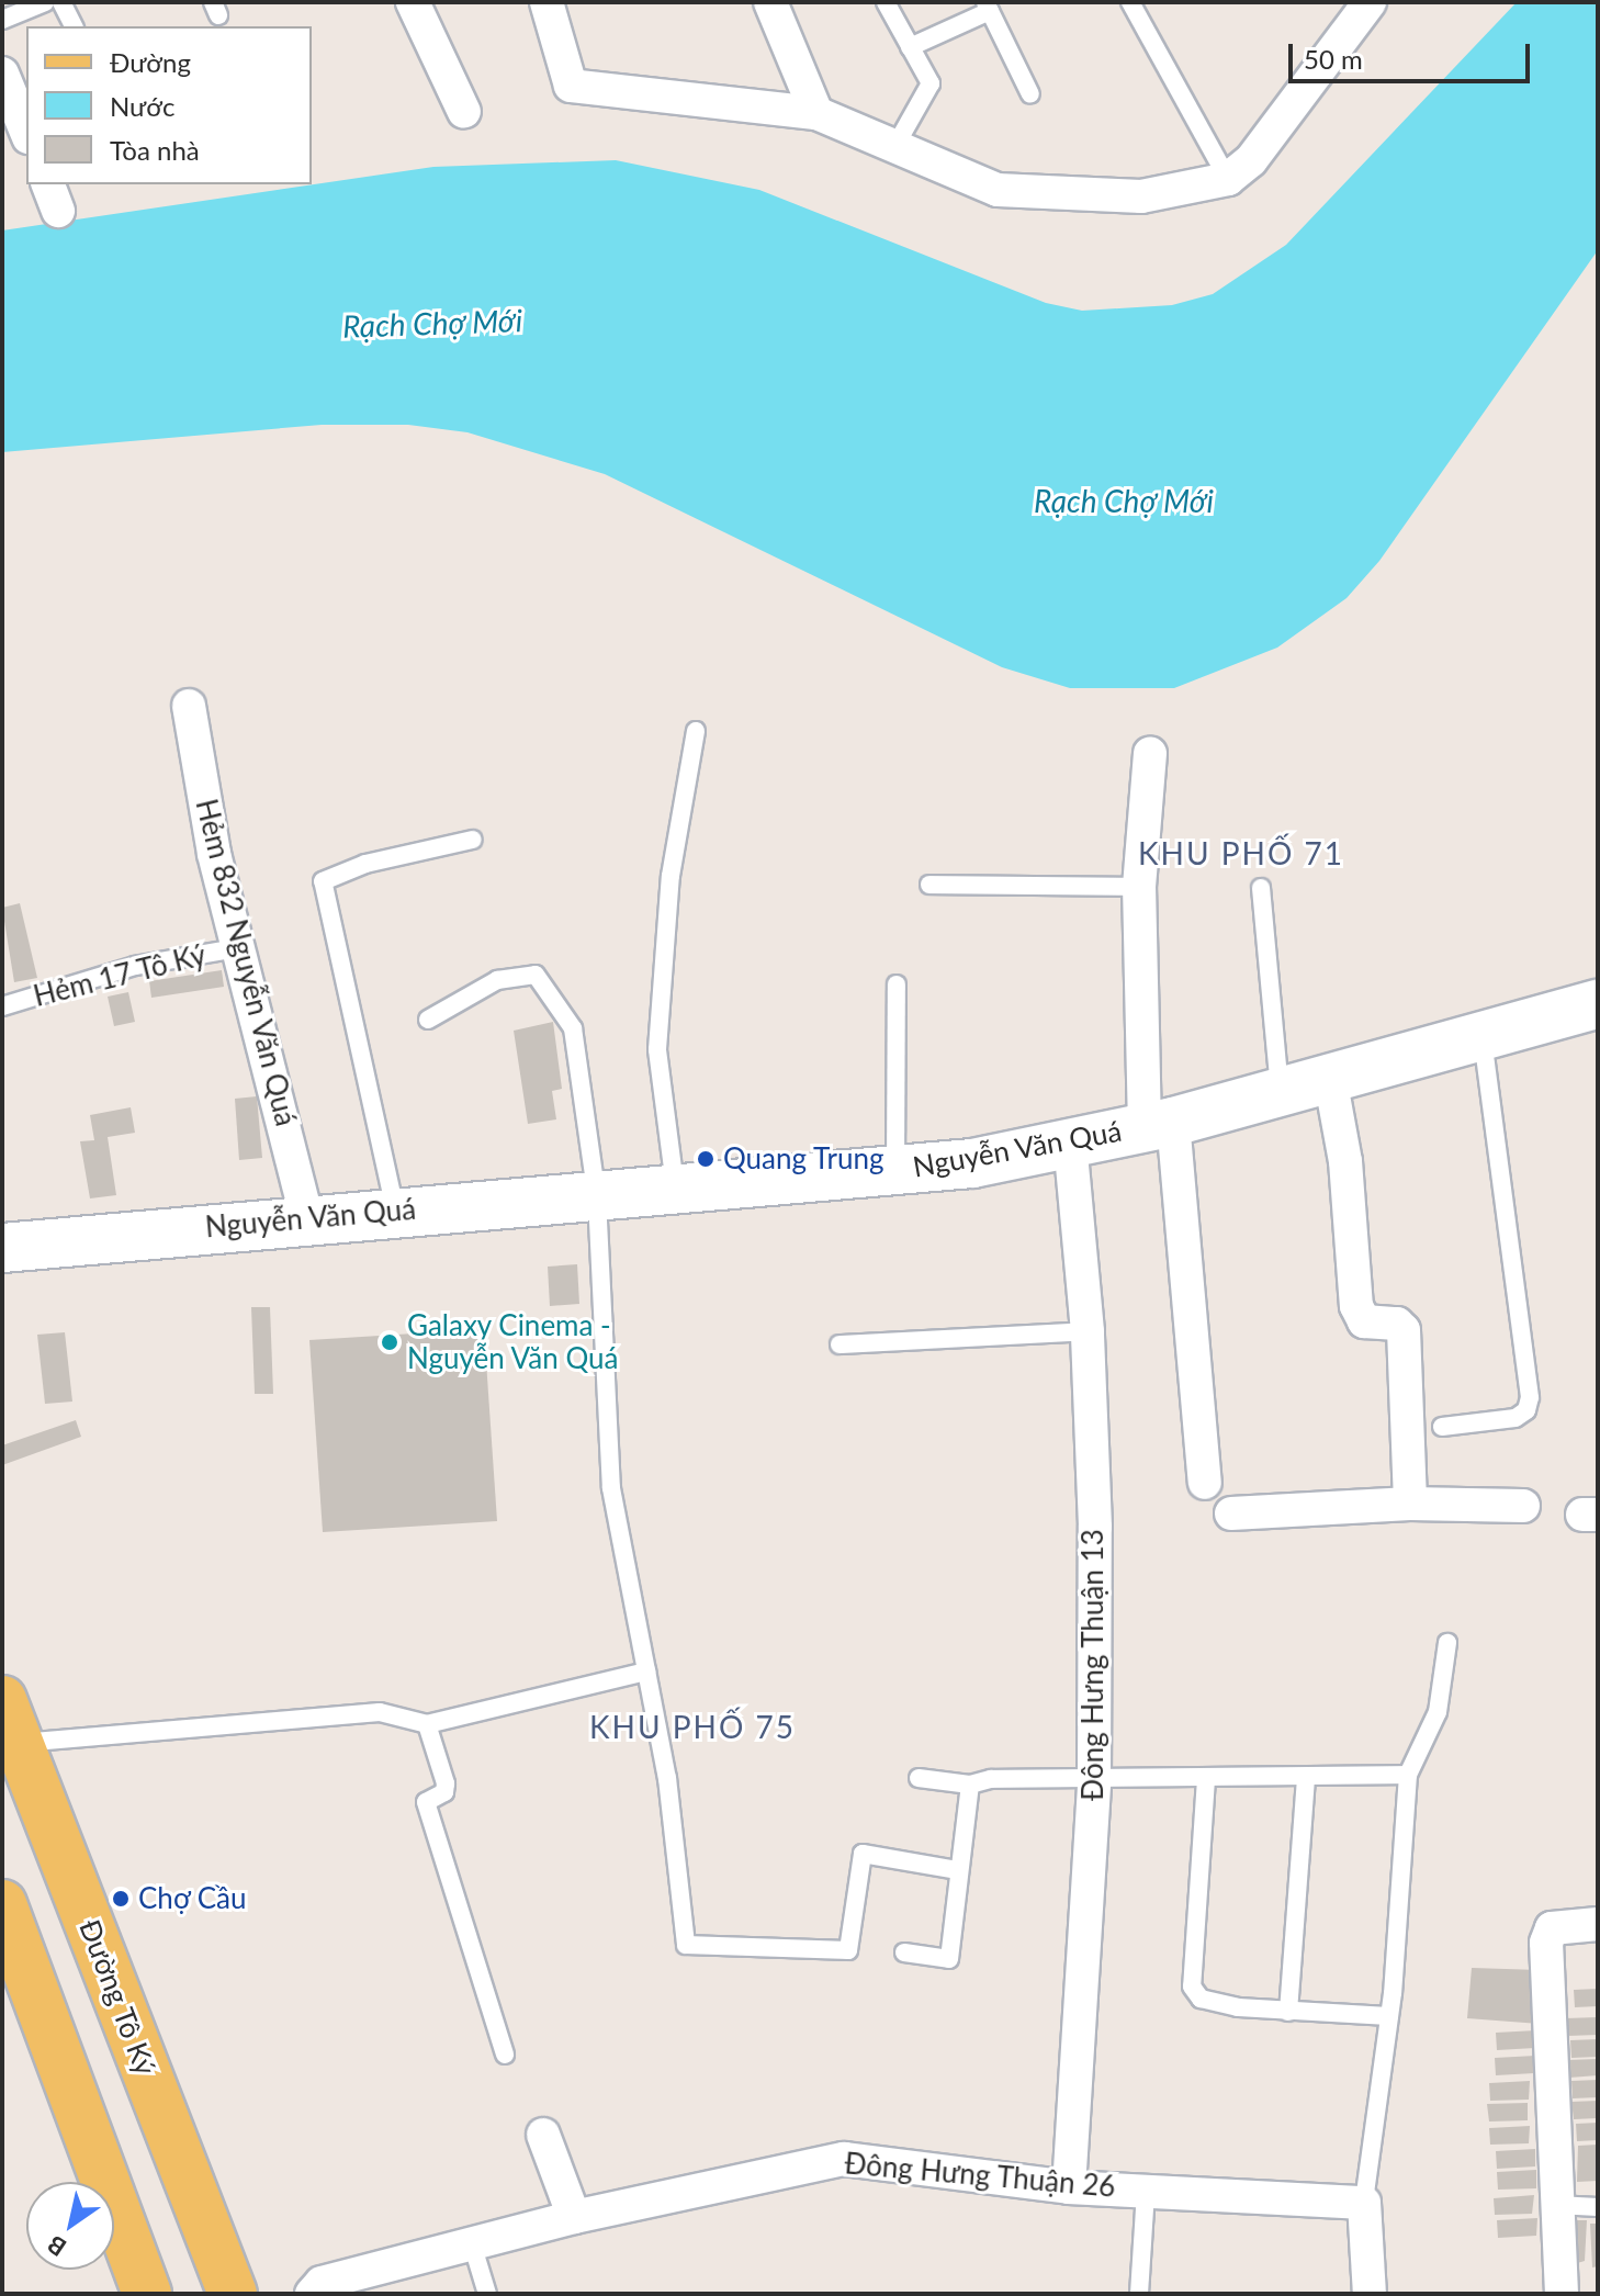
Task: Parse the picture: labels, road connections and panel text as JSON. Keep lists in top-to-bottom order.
{
  "streets": {
    "main road": ["Nguyễn Văn Quá", "Đường Tô Ký"],
    "street": ["Hẻm 832 Nguyễn Văn Quá", "Đông Hưng Thuận 13", "Đông Hưng Thuận 26"],
    "lane": ["Hẻm 17 Tô Ký"]
  },
  "crossings": [
    ["Hẻm 832 Nguyễn Văn Quá", "Hẻm 17 Tô Ký"],
    ["Hẻm 832 Nguyễn Văn Quá", "Nguyễn Văn Quá"],
    ["Nguyễn Văn Quá", "Đông Hưng Thuận 13"],
    ["Đông Hưng Thuận 13", "Đông Hưng Thuận 26"]
  ],
  "districts": ["KHU PHỐ 71", "KHU PHỐ 75"],
  "water": ["Rạch Chợ Mới"],
  "places": ["Quang Trung", "Galaxy Cinema - Nguyễn Văn Quá", "Chợ Cầu"],
  "legend": ["Đường", "Nước", "Tòa nhà"],
  "scale_bar": "50 m",
  "north": "bottom left"
}
